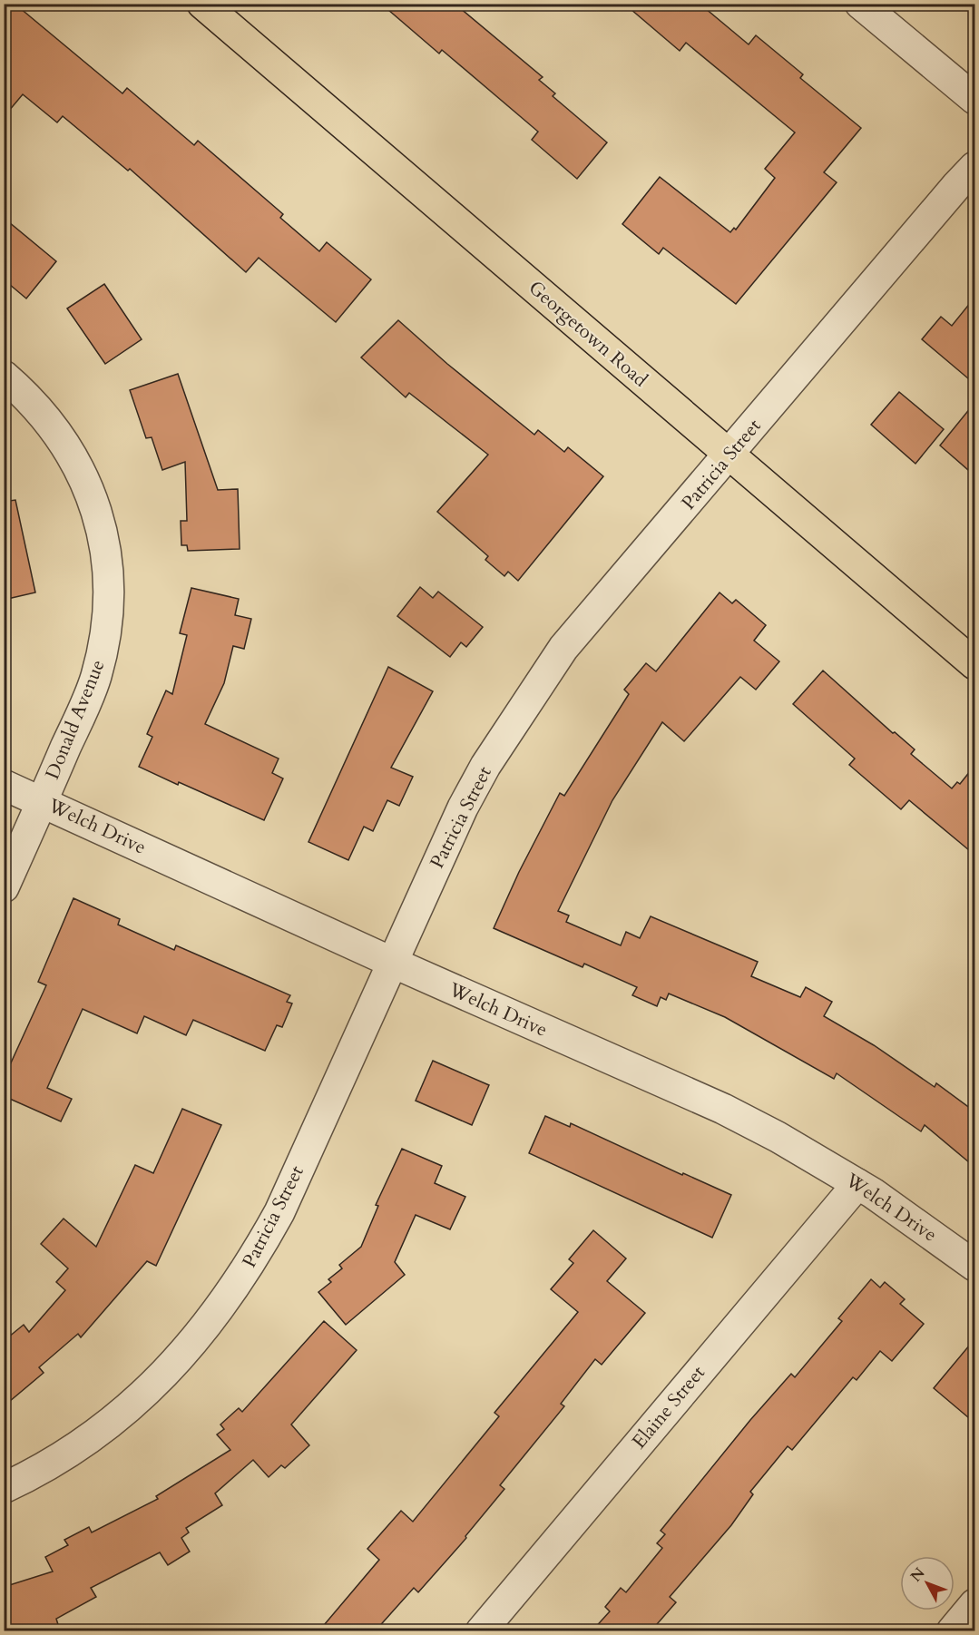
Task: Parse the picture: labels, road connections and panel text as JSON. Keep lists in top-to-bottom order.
{
  "streets": {
    "main road": ["Georgetown Road"],
    "street": [
      "Patricia Street",
      "Donald Avenue",
      "Welch Drive",
      "Elaine Street"
    ]
  },
  "crossings": [
    ["Georgetown Road", "Patricia Street"],
    ["Patricia Street", "Welch Drive"],
    ["Donald Avenue", "Welch Drive"],
    ["Welch Drive", "Elaine Street"]
  ],
  "north": "top left"
}
